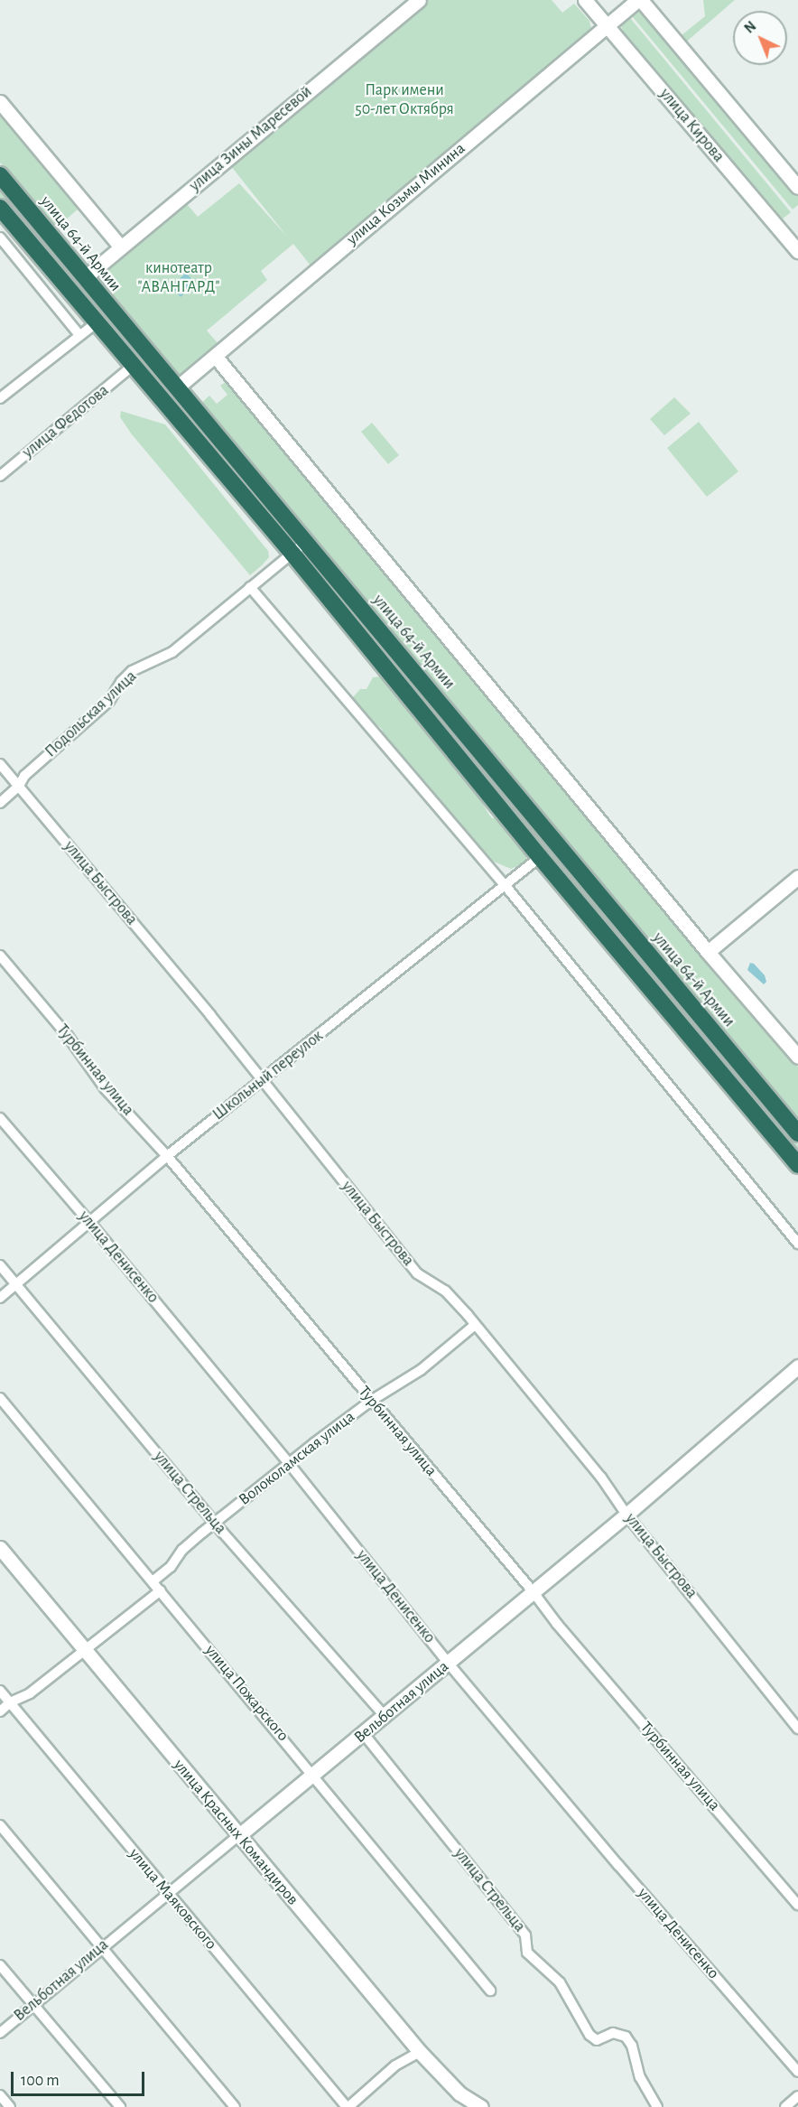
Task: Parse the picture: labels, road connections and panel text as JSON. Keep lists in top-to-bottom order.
{
  "streets": {
    "highway": ["улица 64-й Армии"],
    "street": [
      "улица Кирова",
      "улица Зины Маресевой",
      "улица Козьмы Минина",
      "улица Федотова",
      "Подольская улица",
      "улица Быстрова",
      "Турбинная улица",
      "Школьный переулок",
      "улица Денисенко",
      "Волоколамская улица",
      "улица Стрельца",
      "улица Пожарского",
      "Вельботная улица",
      "улица Красных Командиров",
      "улица Маяковского"
    ]
  },
  "crossings": [
    ["улица Кирова", "улица Козьмы Минина"],
    ["улица Зины Маресевой", "улица 64-й Армии"],
    ["улица Козьмы Минина", "улица 64-й Армии"],
    ["улица 64-й Армии", "Подольская улица"],
    ["Подольская улица", "улица Быстрова"],
    ["улица Быстрова", "Школьный переулок"],
    ["улица Быстрова", "Волоколамская улица"],
    ["улица Быстрова", "Вельботная улица"],
    ["Турбинная улица", "Школьный переулок"],
    ["Турбинная улица", "Волоколамская улица"],
    ["Турбинная улица", "Вельботная улица"],
    ["Школьный переулок", "улица Денисенко"],
    ["Школьный переулок", "улица Стрельца"],
    ["улица Денисенко", "Волоколамская улица"],
    ["улица Денисенко", "Вельботная улица"],
    ["Волоколамская улица", "улица Стрельца"],
    ["Волоколамская улица", "улица Пожарского"],
    ["улица Стрельца", "Вельботная улица"],
    ["улица Пожарского", "Вельботная улица"],
    ["Вельботная улица", "улица Красных Командиров"],
    ["Вельботная улица", "улица Маяковского"]
  ],
  "parks": ["Парк имени 50-лет Октября", "кинотеатр \"АВАНГАРД\""],
  "scale_bar": "100 m",
  "north": "top left"
}
